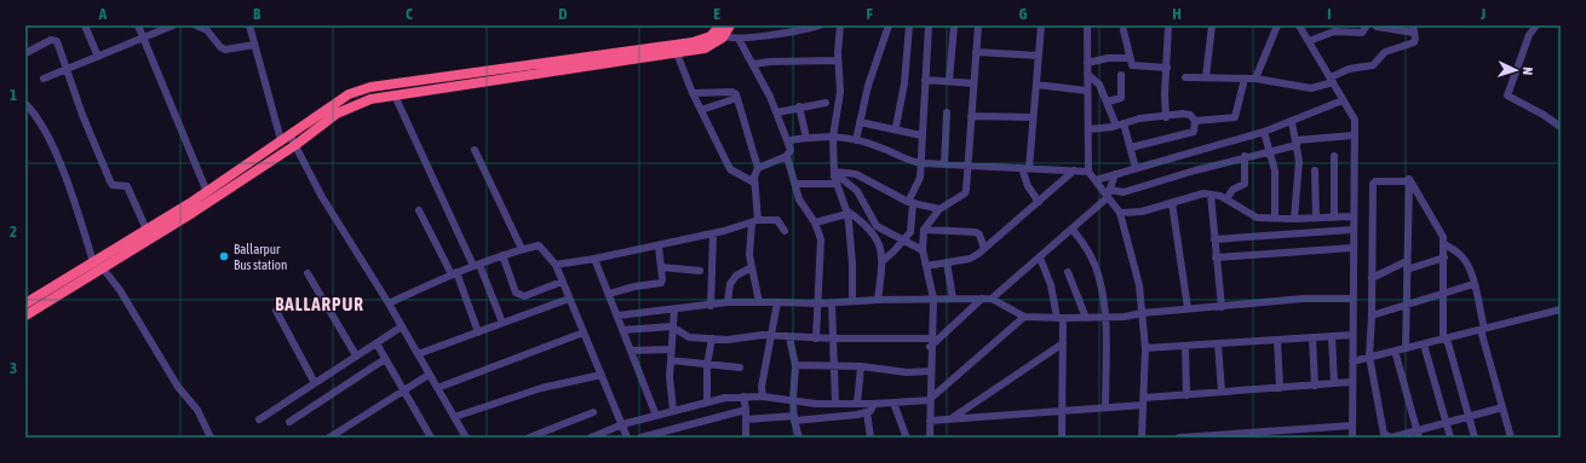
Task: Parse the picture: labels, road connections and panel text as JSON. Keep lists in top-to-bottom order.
{
  "districts": ["BALLARPUR"],
  "places": ["Ballarpur Bus station"],
  "north": "right",
  "grid": {
    "columns": [
      "A",
      "B",
      "C",
      "D",
      "E",
      "F",
      "G",
      "H",
      "I",
      "J"
    ],
    "rows": ["1", "2", "3"]
  }
}
